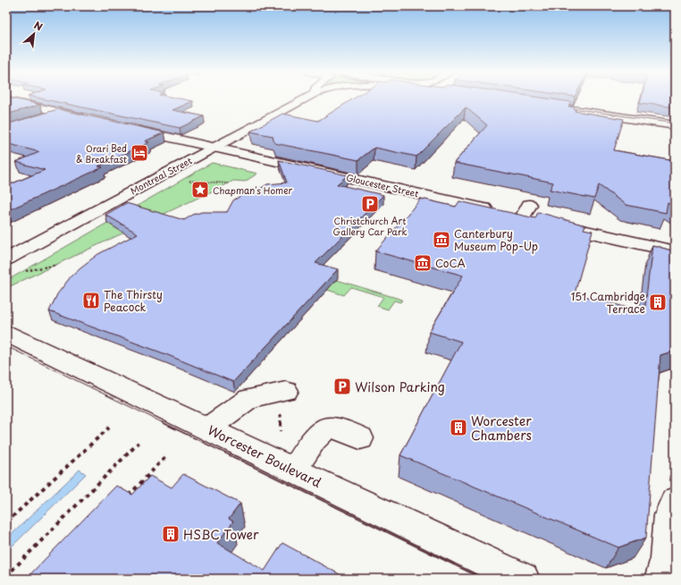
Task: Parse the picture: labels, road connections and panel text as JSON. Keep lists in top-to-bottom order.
{
  "streets": {
    "street": ["Montreal Street", "Gloucester Street", "Worcester Boulevard"]
  },
  "crossings": [
    ["Montreal Street", "Gloucester Street"]
  ],
  "places": {
    "hotel": ["Orari Bed & Breakfast"],
    "place": ["Chapman's Homer"],
    "parking": ["Christchurch Art Gallery Car Park", "Wilson Parking"],
    "museum": ["Canterbury Museum Pop-Up", "CoCA"],
    "restaurant": ["The Thirsty Peacock"],
    "building": ["151 Cambridge Terrace", "Worcester Chambers", "HSBC Tower"]
  },
  "north": "top right"
}
